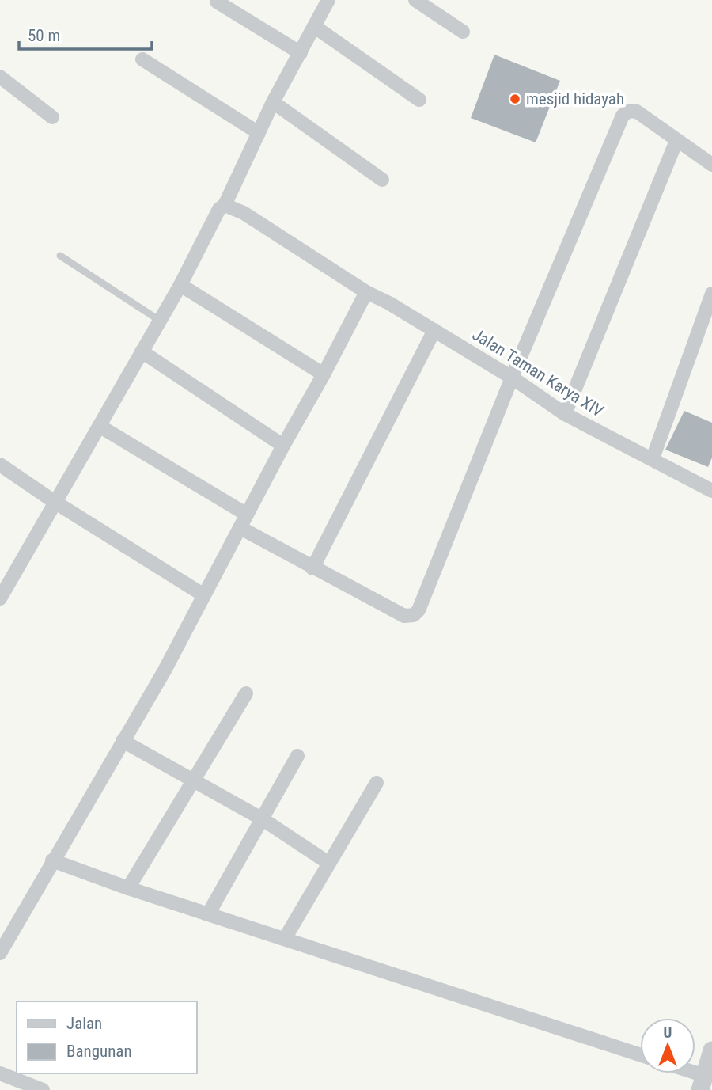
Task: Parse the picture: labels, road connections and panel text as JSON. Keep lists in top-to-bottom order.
{
  "streets": {
    "street": ["Jalan Taman Karya XIV"]
  },
  "places": ["mesjid hidayah"],
  "legend": ["Jalan", "Bangunan"],
  "scale_bar": "50 m",
  "north": "top"
}
